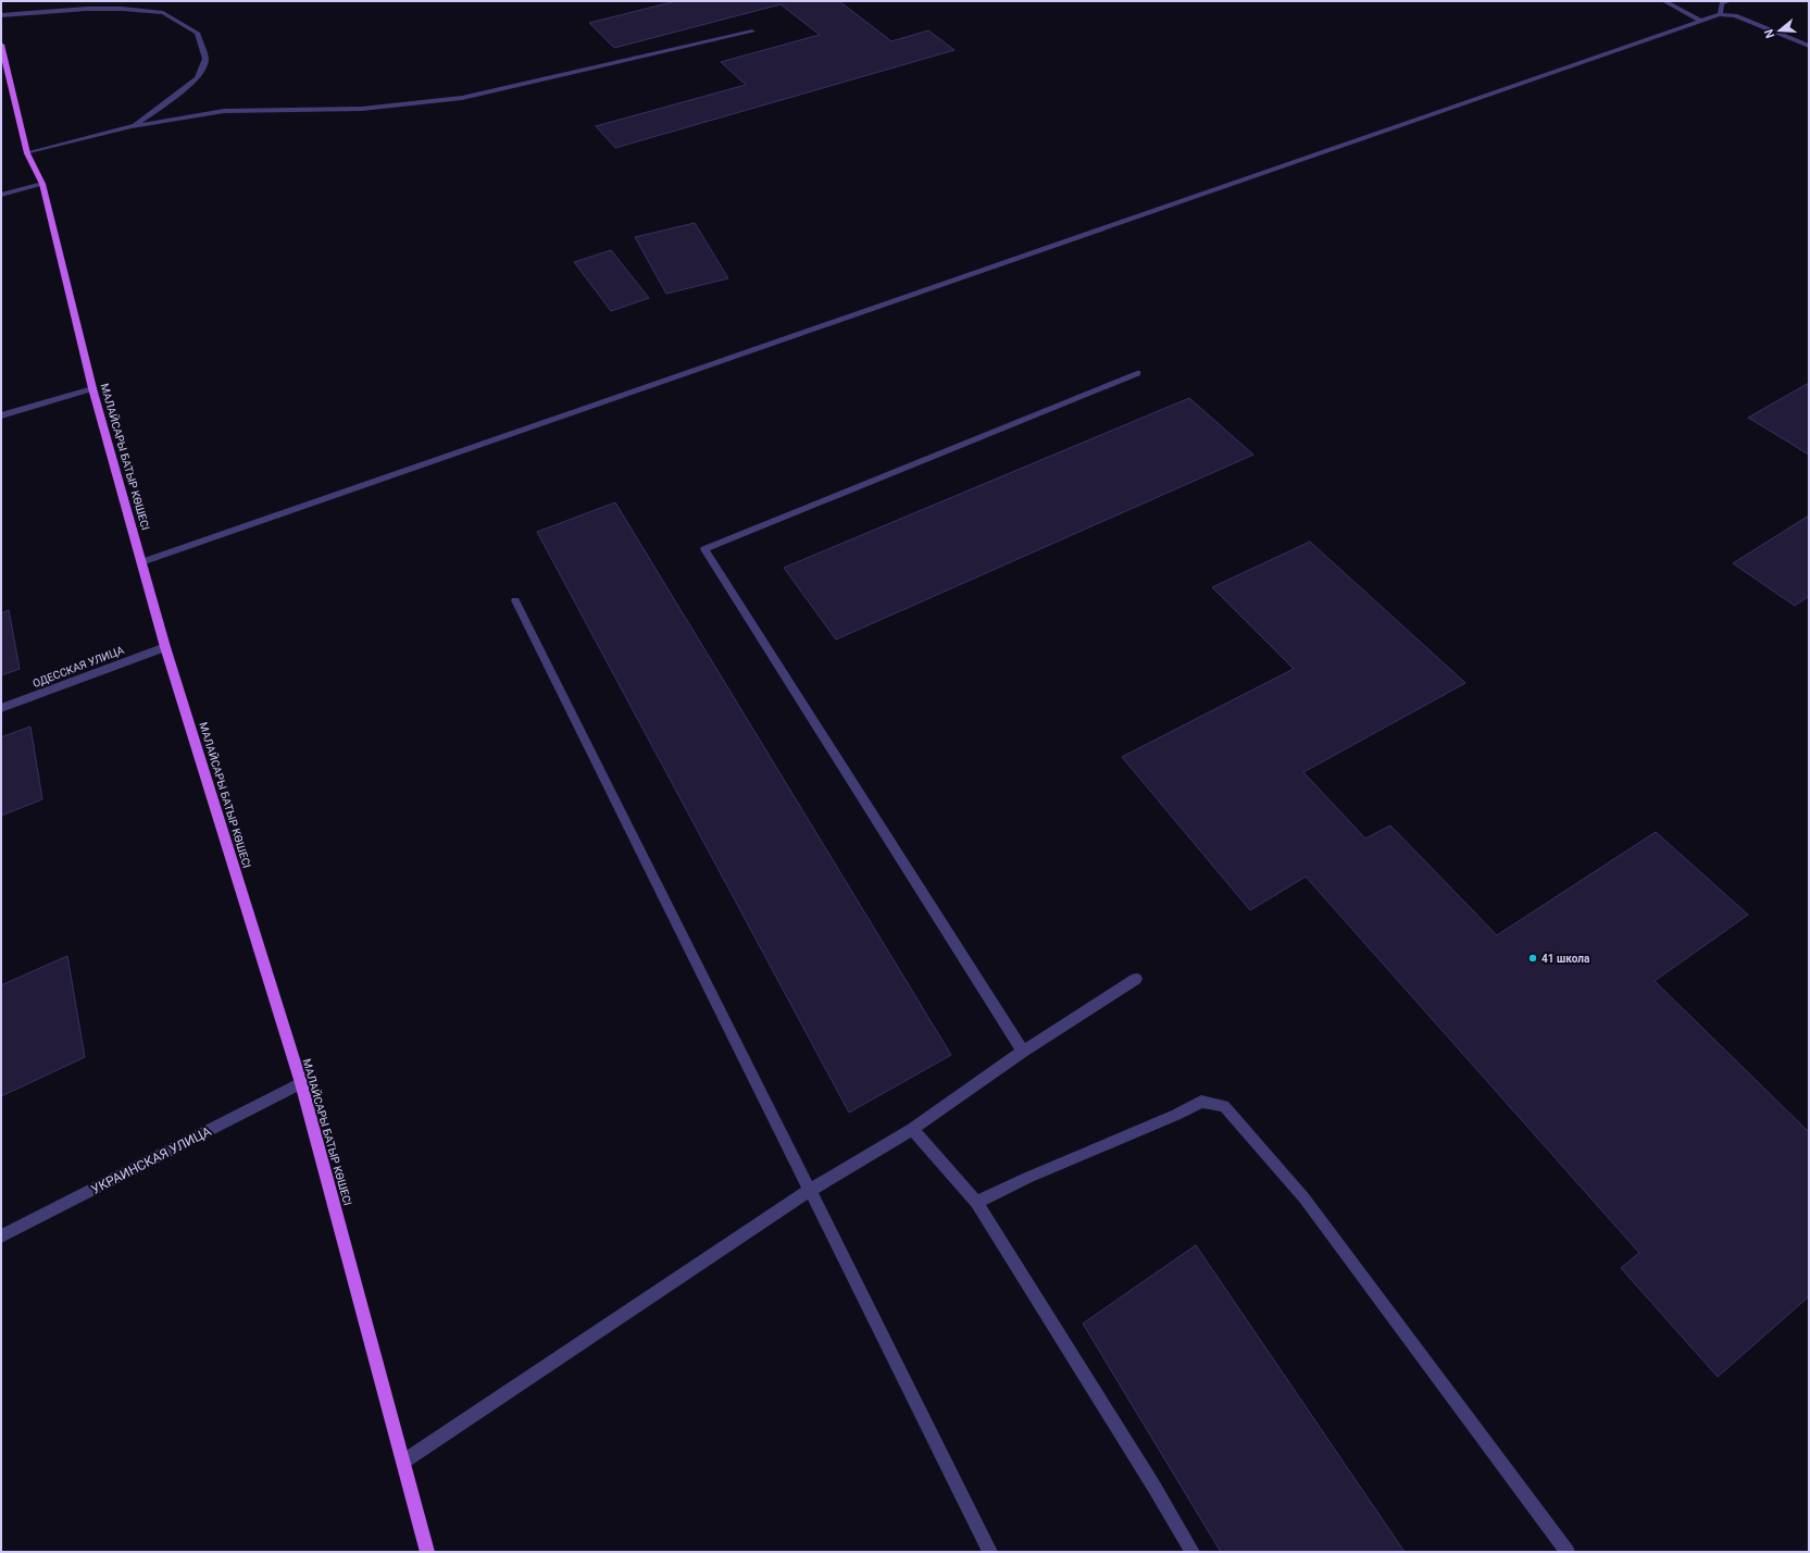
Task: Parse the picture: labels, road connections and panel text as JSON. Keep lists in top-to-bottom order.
{
  "streets": {
    "main road": ["МАЛАЙСАРЫ БАТЫР КӨШЕСІ"],
    "street": ["ОДЕССКАЯ УЛИЦА", "УКРАИНСКАЯ УЛИЦА"]
  },
  "crossings": [
    ["МАЛАЙСАРЫ БАТЫР КӨШЕСІ", "ОДЕССКАЯ УЛИЦА"],
    ["МАЛАЙСАРЫ БАТЫР КӨШЕСІ", "УКРАИНСКАЯ УЛИЦА"]
  ],
  "places": ["41 школа"],
  "north": "left"
}
